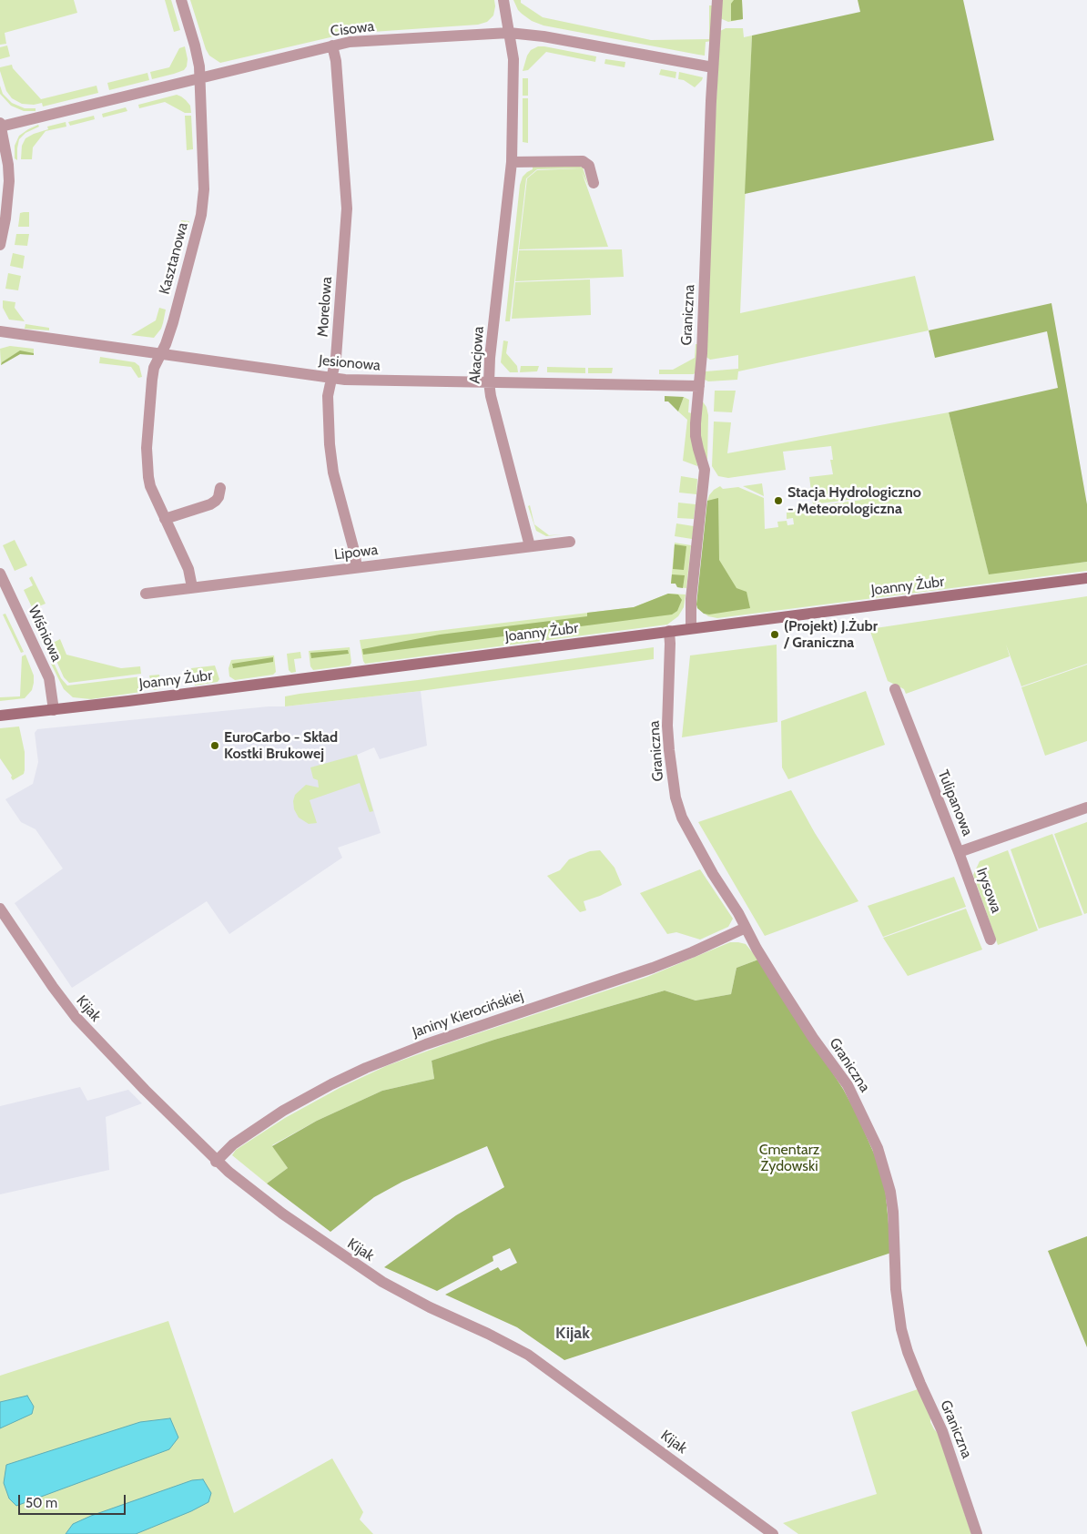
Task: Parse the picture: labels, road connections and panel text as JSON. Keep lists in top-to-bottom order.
{
  "streets": {
    "street": [
      "Cisowa",
      "Kasztanowa",
      "Morelowa",
      "Graniczna",
      "Akacjowa",
      "Jesionowa",
      "Lipowa",
      "Joanny Żubr",
      "Wiśniowa",
      "Tulipanowa",
      "Irysowa",
      "Kijak",
      "Janiny Kierocińskiej"
    ]
  },
  "crossings": [
    ["Cisowa", "Kasztanowa"],
    ["Cisowa", "Morelowa"],
    ["Cisowa", "Graniczna"],
    ["Cisowa", "Akacjowa"],
    ["Kasztanowa", "Jesionowa"],
    ["Kasztanowa", "Lipowa"],
    ["Morelowa", "Jesionowa"],
    ["Morelowa", "Lipowa"],
    ["Graniczna", "Jesionowa"],
    ["Graniczna", "Joanny Żubr"],
    ["Graniczna", "Janiny Kierocińskiej"],
    ["Akacjowa", "Jesionowa"],
    ["Akacjowa", "Lipowa"],
    ["Joanny Żubr", "Wiśniowa"],
    ["Tulipanowa", "Irysowa"],
    ["Kijak", "Janiny Kierocińskiej"]
  ],
  "districts": ["Kijak"],
  "parks": ["Cmentarz Żydowski"],
  "places": ["Stacja Hydrologiczno - Meteorologiczna", "(Projekt) J.Żubr / Graniczna", "EuroCarbo - Skład Kostki Brukowej"],
  "scale_bar": "50 m"
}
